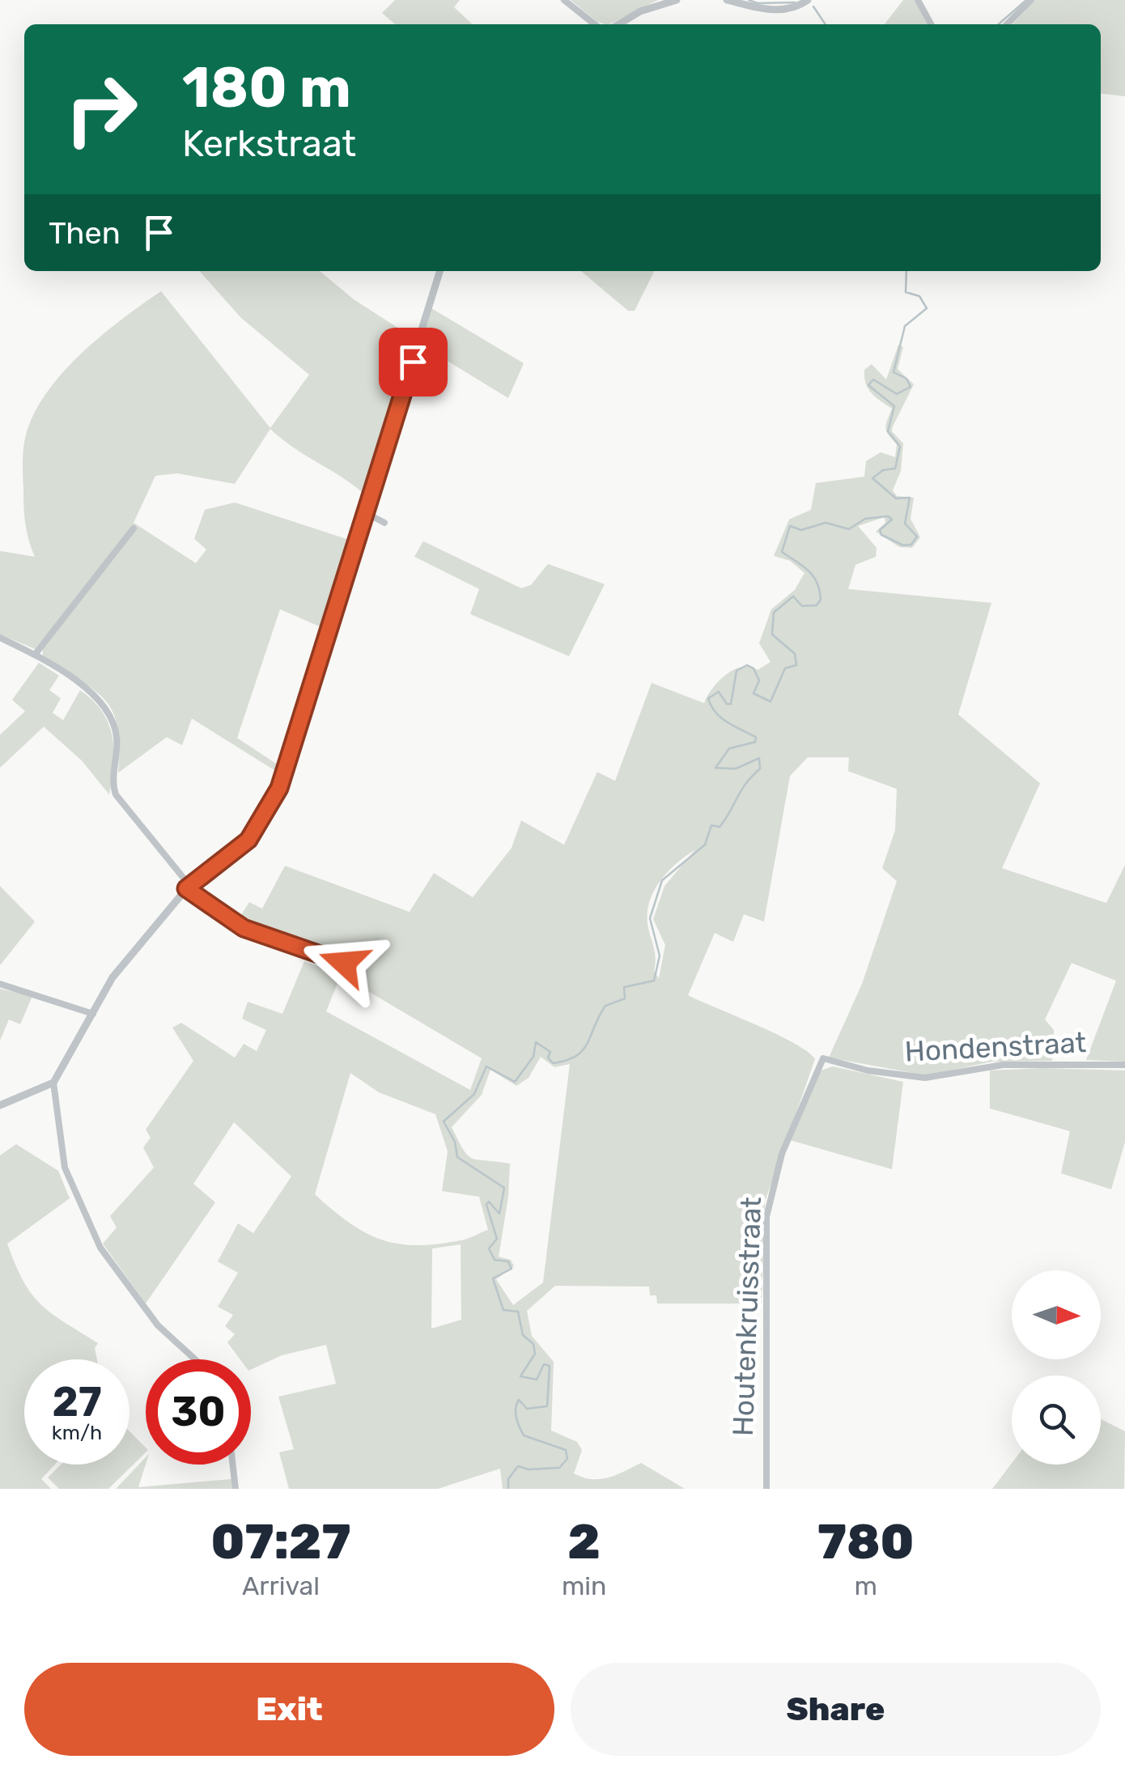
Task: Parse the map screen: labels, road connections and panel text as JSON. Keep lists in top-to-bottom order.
{
  "streets": {
    "street": ["Hondenstraat", "Houtenkruisstraat"]
  },
  "crossings": [
    ["Hondenstraat", "Houtenkruisstraat"]
  ],
  "north": "right",
  "page": {
    "turn": ["180 m", "Kerkstraat"],
    "then": "Then",
    "speed": "27 km/h",
    "limit": "30",
    "eta": [
      "07:27",
      "Arrival",
      "2",
      "min",
      "780",
      "m"
    ],
    "buttons": ["Exit", "Share"]
  }
}
